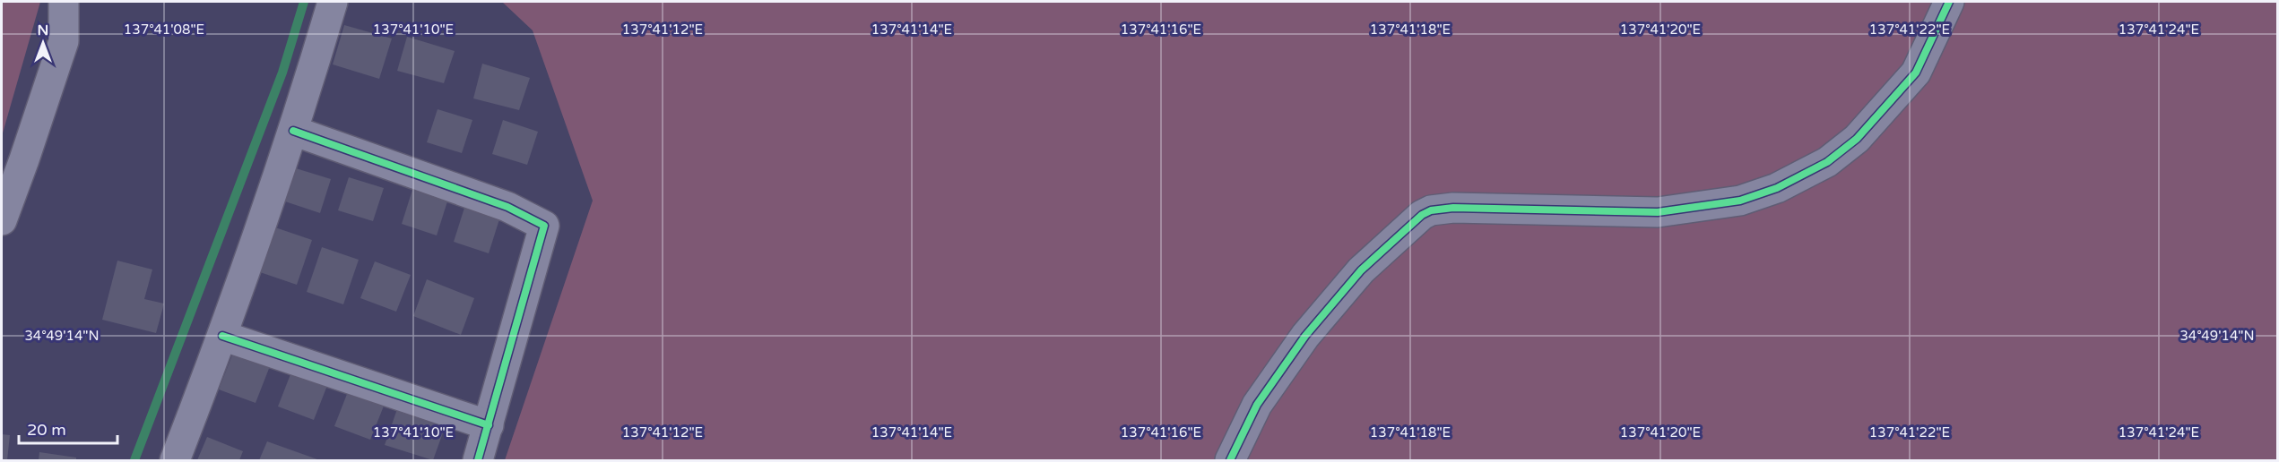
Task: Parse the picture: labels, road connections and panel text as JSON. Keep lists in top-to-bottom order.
{
  "scale_bar": "20 m",
  "north": "top",
  "coordinates": [
    "137°41'08\"E",
    "137°41'10\"E",
    "137°41'12\"E",
    "137°41'14\"E",
    "137°41'16\"E",
    "137°41'18\"E",
    "137°41'20\"E",
    "137°41'22\"E",
    "137°41'24\"E",
    "34°49'14\"N"
  ]
}
